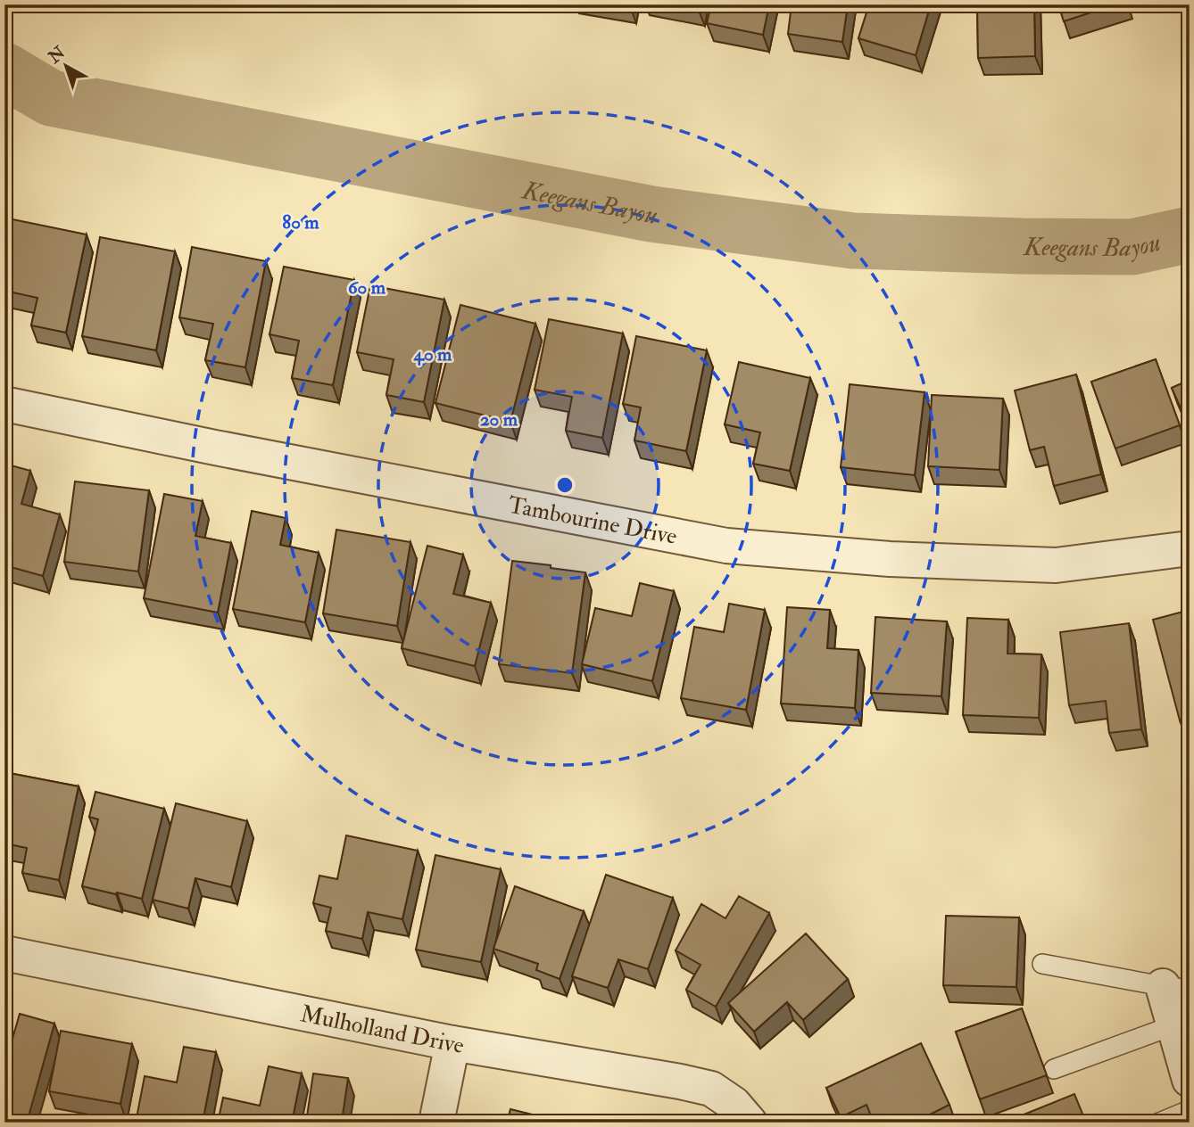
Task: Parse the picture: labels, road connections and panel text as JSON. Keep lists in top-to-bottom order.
{
  "streets": {
    "street": ["Tambourine Drive", "Mulholland Drive"]
  },
  "water": ["Keegans Bayou"],
  "north": "top left",
  "rings": [
    "80 m",
    "60 m",
    "40 m",
    "20 m"
  ]
}
